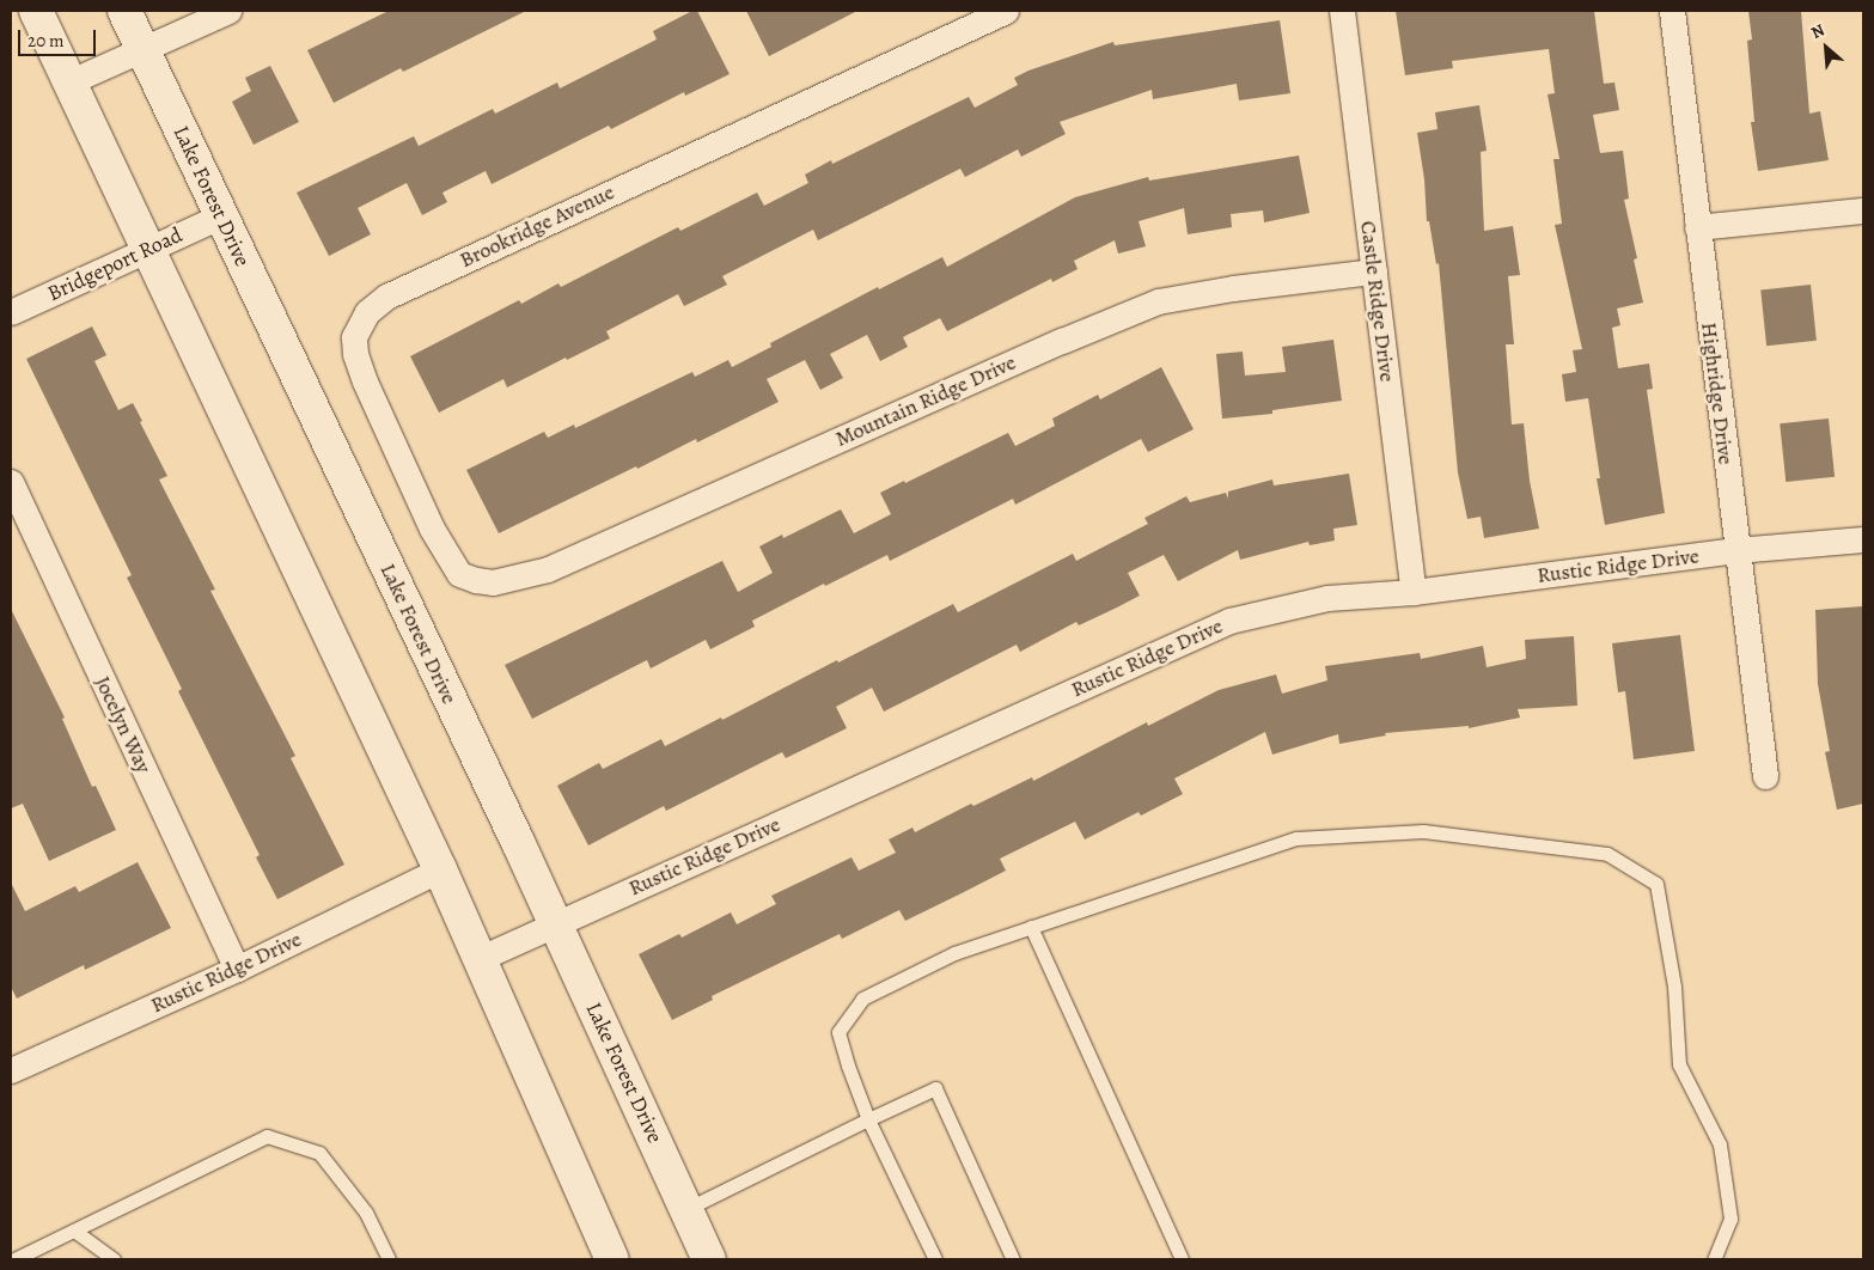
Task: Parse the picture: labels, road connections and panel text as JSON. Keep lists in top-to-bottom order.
{
  "streets": {
    "main road": ["Lake Forest Drive"],
    "street": [
      "Brookridge Avenue",
      "Bridgeport Road",
      "Castle Ridge Drive",
      "Highridge Drive",
      "Mountain Ridge Drive",
      "Rustic Ridge Drive",
      "Jocelyn Way"
    ]
  },
  "crossings": [
    ["Lake Forest Drive", "Bridgeport Road"],
    ["Lake Forest Drive", "Rustic Ridge Drive"],
    ["Brookridge Avenue", "Mountain Ridge Drive"],
    ["Castle Ridge Drive", "Mountain Ridge Drive"],
    ["Castle Ridge Drive", "Rustic Ridge Drive"],
    ["Highridge Drive", "Rustic Ridge Drive"],
    ["Rustic Ridge Drive", "Jocelyn Way"]
  ],
  "scale_bar": "20 m",
  "north": "top left"
}
